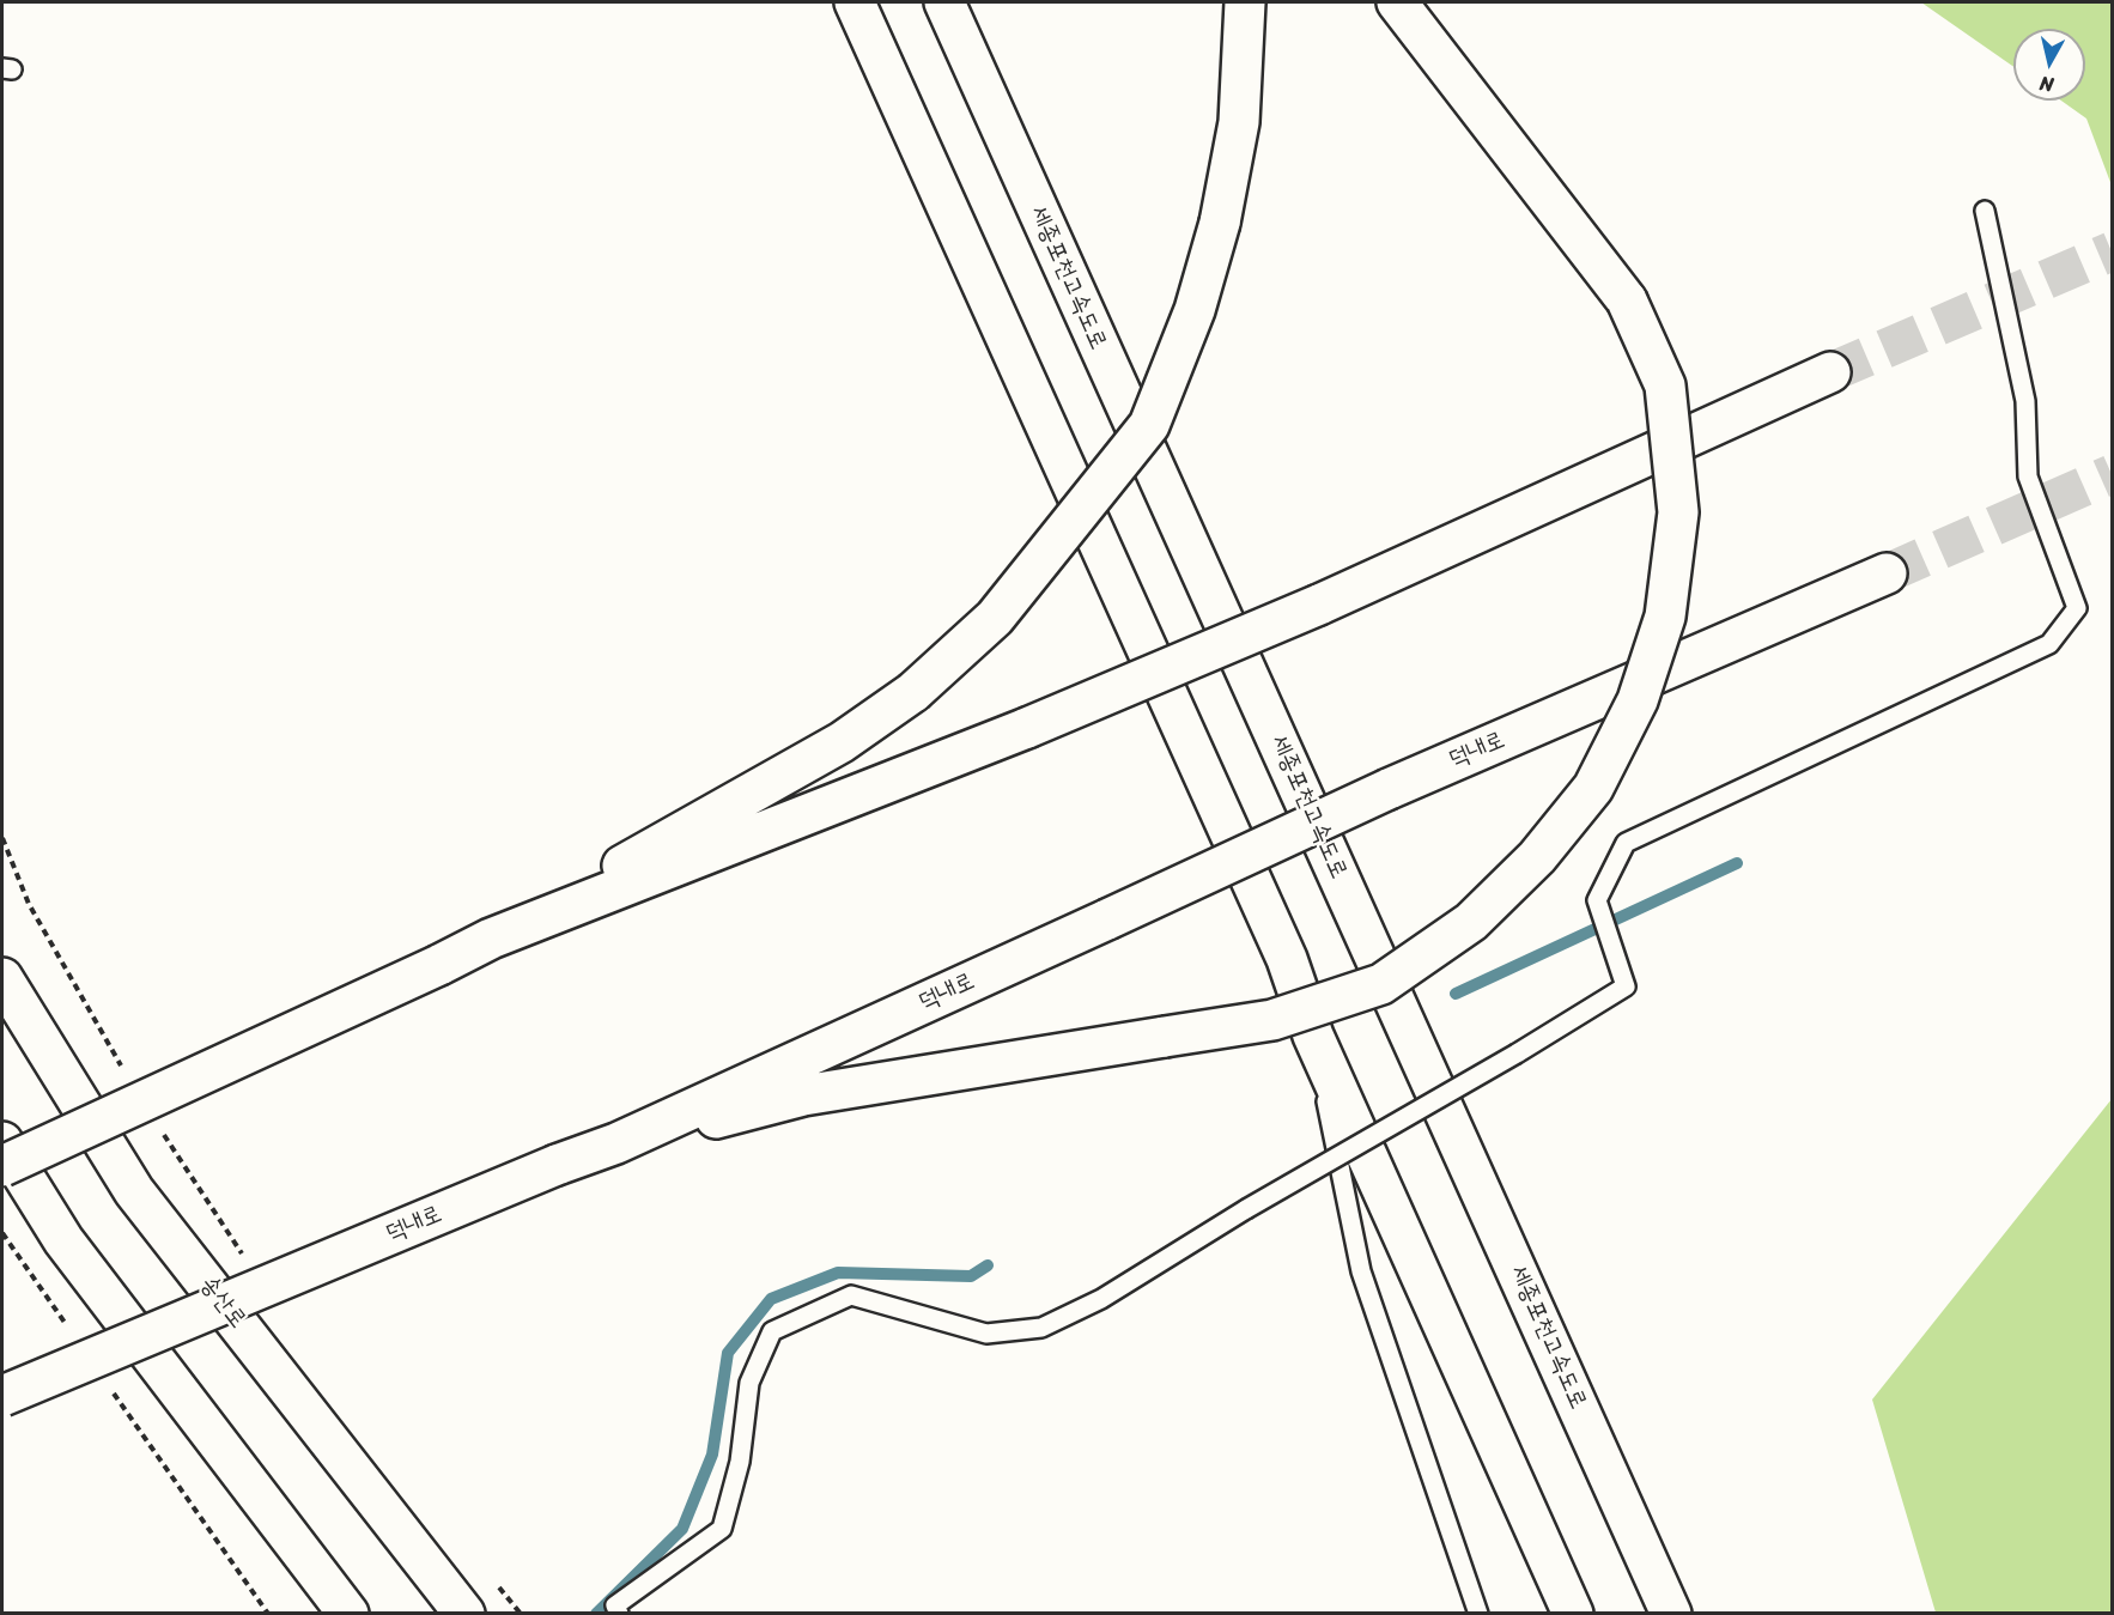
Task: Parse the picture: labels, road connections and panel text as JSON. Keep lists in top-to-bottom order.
{
  "streets": {
    "main road": ["세종포천고속도로", "덕내로", "송산로"]
  },
  "north": "bottom"
}
